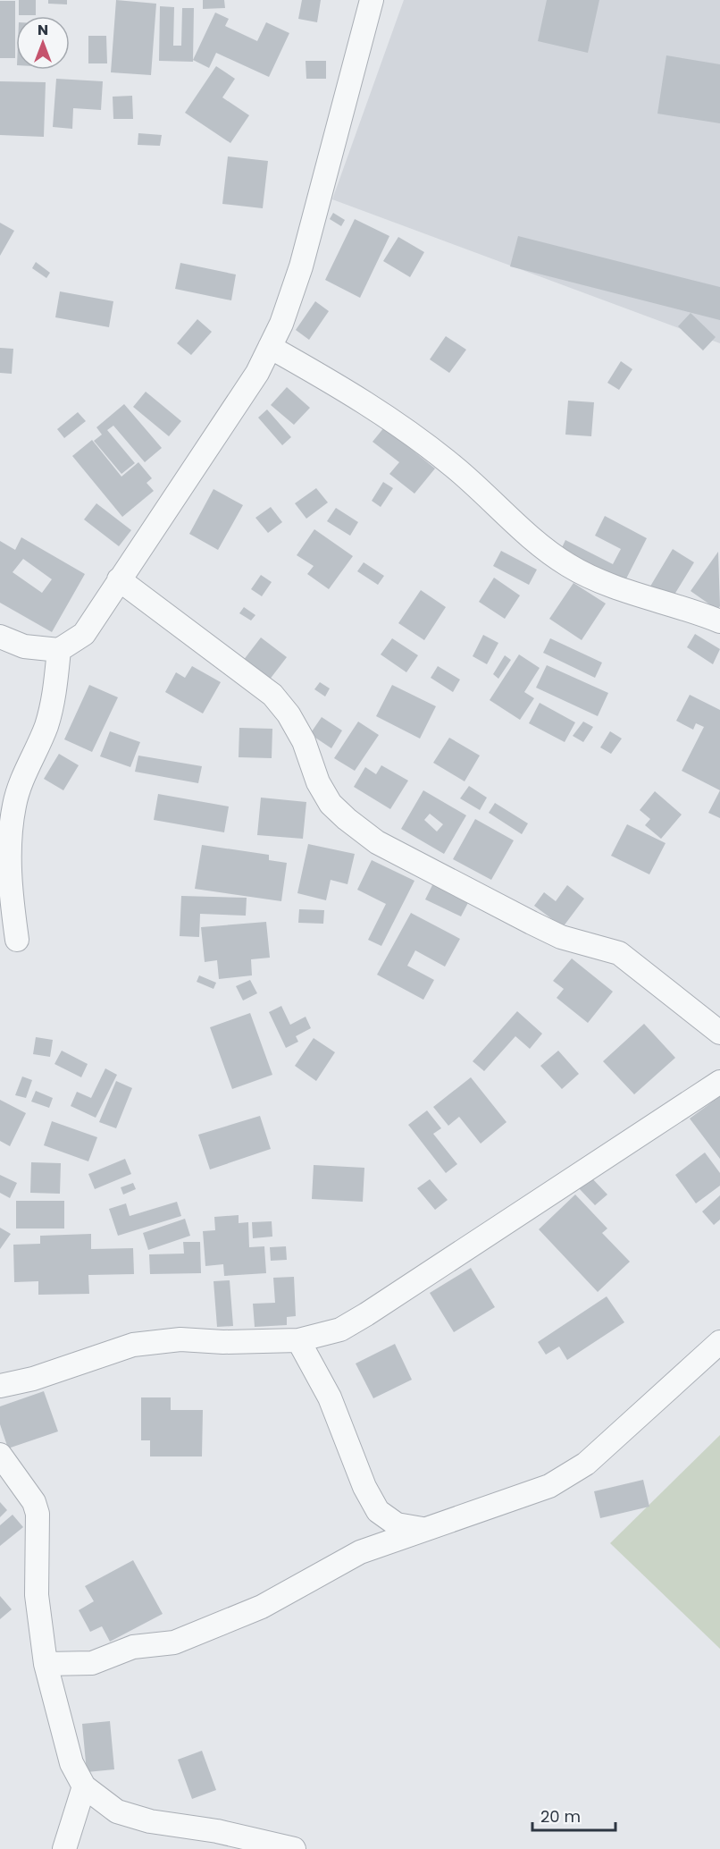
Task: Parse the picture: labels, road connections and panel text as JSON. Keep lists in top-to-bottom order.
{
  "scale_bar": "20 m",
  "north": "top"
}
